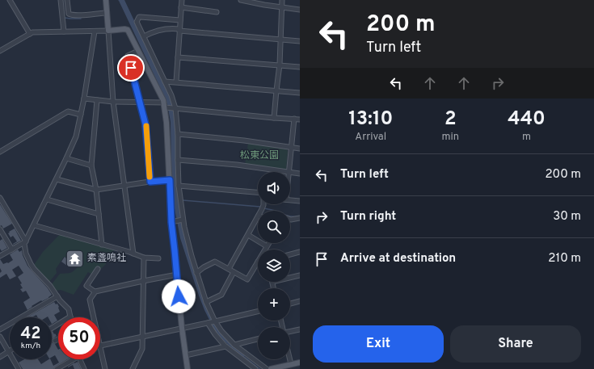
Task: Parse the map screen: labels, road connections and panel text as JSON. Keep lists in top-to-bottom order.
{
  "parks": ["松東公園"],
  "places": {
    "temple": ["素盞鳴社"]
  },
  "page": {
    "turn": ["200 m", "Turn left"],
    "eta": [
      "13:10",
      "Arrival",
      "2",
      "min",
      "440",
      "m"
    ],
    "list": [
      {
        "name": "Turn left",
        "value": "200 m"
      },
      {
        "name": "Turn right",
        "value": "30 m"
      },
      {
        "name": "Arrive at destination",
        "value": "210 m"
      }
    ],
    "map_buttons": ["+", "−"],
    "speed": "42 km/h",
    "limit": "50",
    "buttons": ["Exit", "Share"]
  }
}
